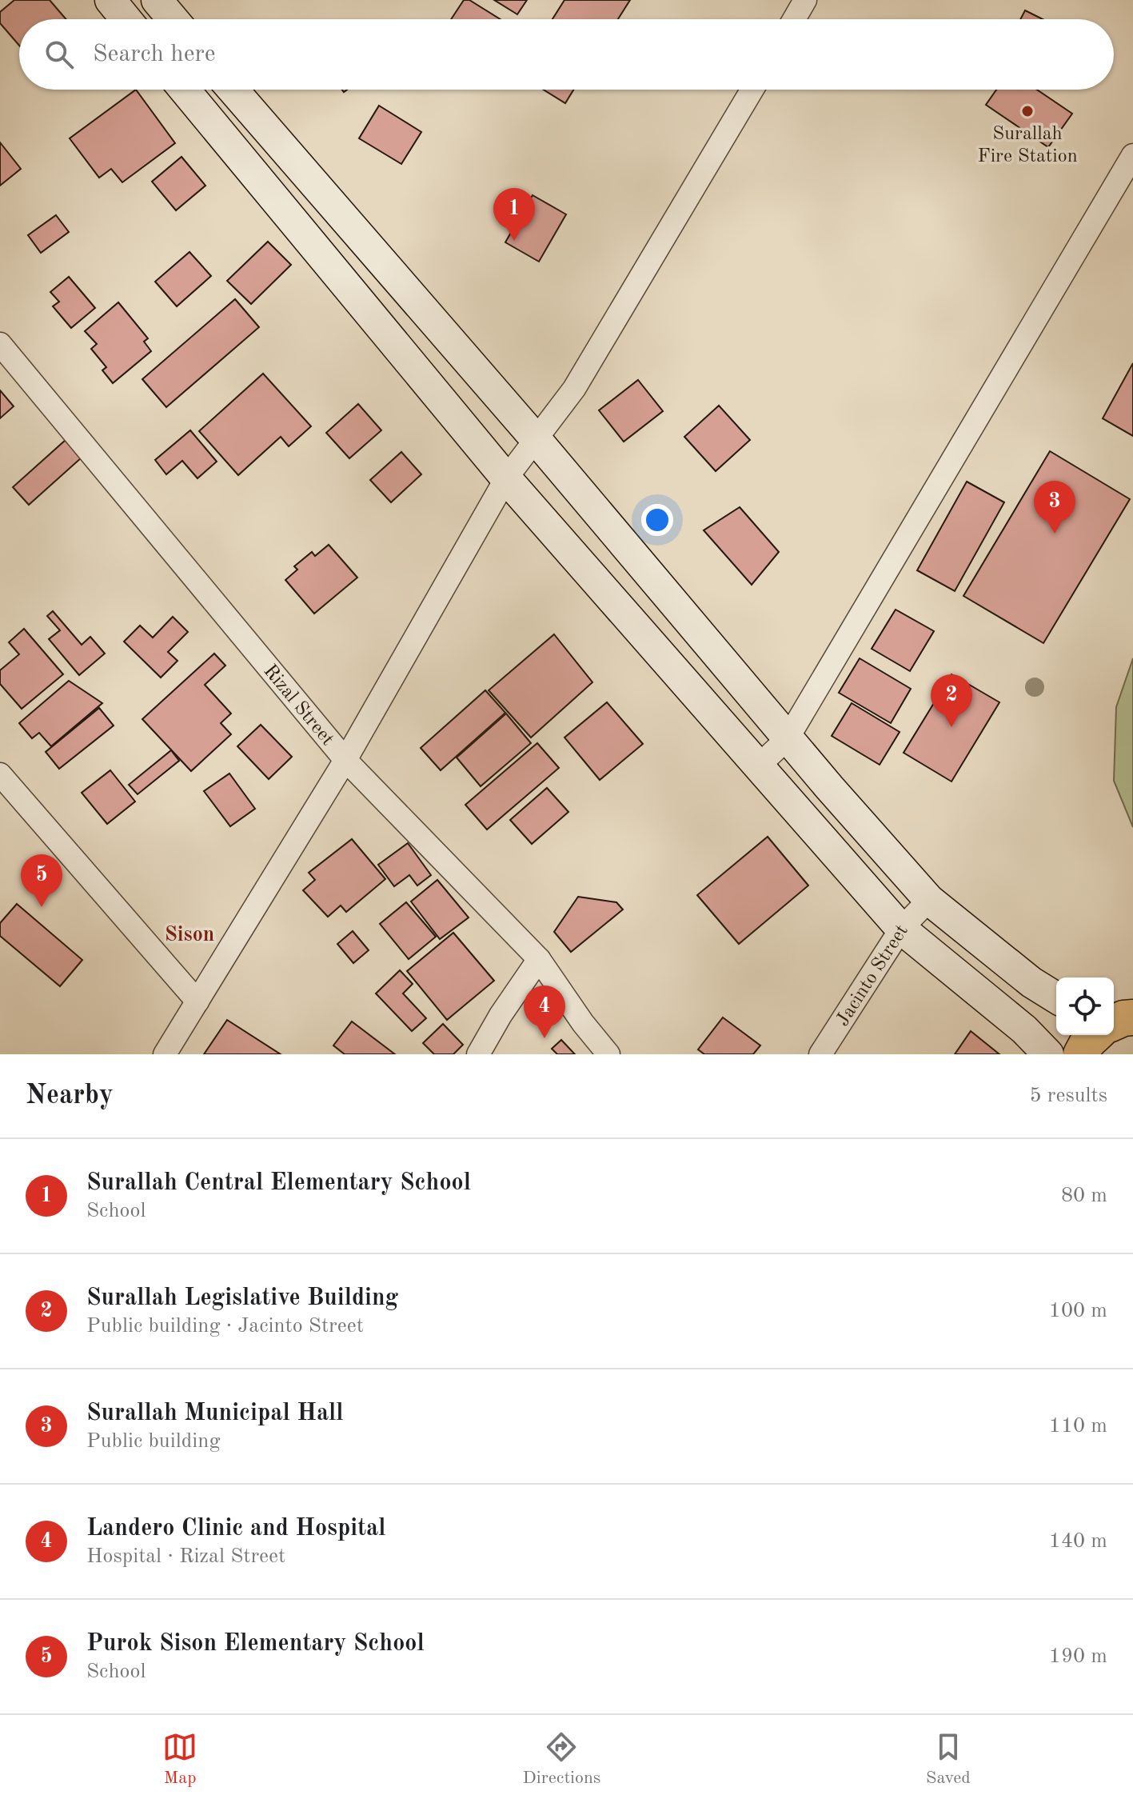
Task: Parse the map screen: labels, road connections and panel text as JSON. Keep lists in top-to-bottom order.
{
  "streets": {
    "street": ["Rizal Street", "Jacinto Street"]
  },
  "districts": ["Sison"],
  "places": ["Surallah Fire Station"],
  "page": {
    "search": "Search here",
    "pins": [
      "1",
      "3",
      "2",
      "5",
      "4"
    ],
    "heading": ["Nearby", "5 results"],
    "list": [
      {
        "mark": "1",
        "name": "Surallah Central Elementary School",
        "note": "School",
        "value": "80 m"
      },
      {
        "mark": "2",
        "name": "Surallah Legislative Building",
        "note": "Public building · Jacinto Street",
        "value": "100 m"
      },
      {
        "mark": "3",
        "name": "Surallah Municipal Hall",
        "note": "Public building",
        "value": "110 m"
      },
      {
        "mark": "4",
        "name": "Landero Clinic and Hospital",
        "note": "Hospital · Rizal Street",
        "value": "140 m"
      },
      {
        "mark": "5",
        "name": "Purok Sison Elementary School",
        "note": "School",
        "value": "190 m"
      }
    ],
    "nav": ["Map", "Directions", "Saved"]
  }
}
